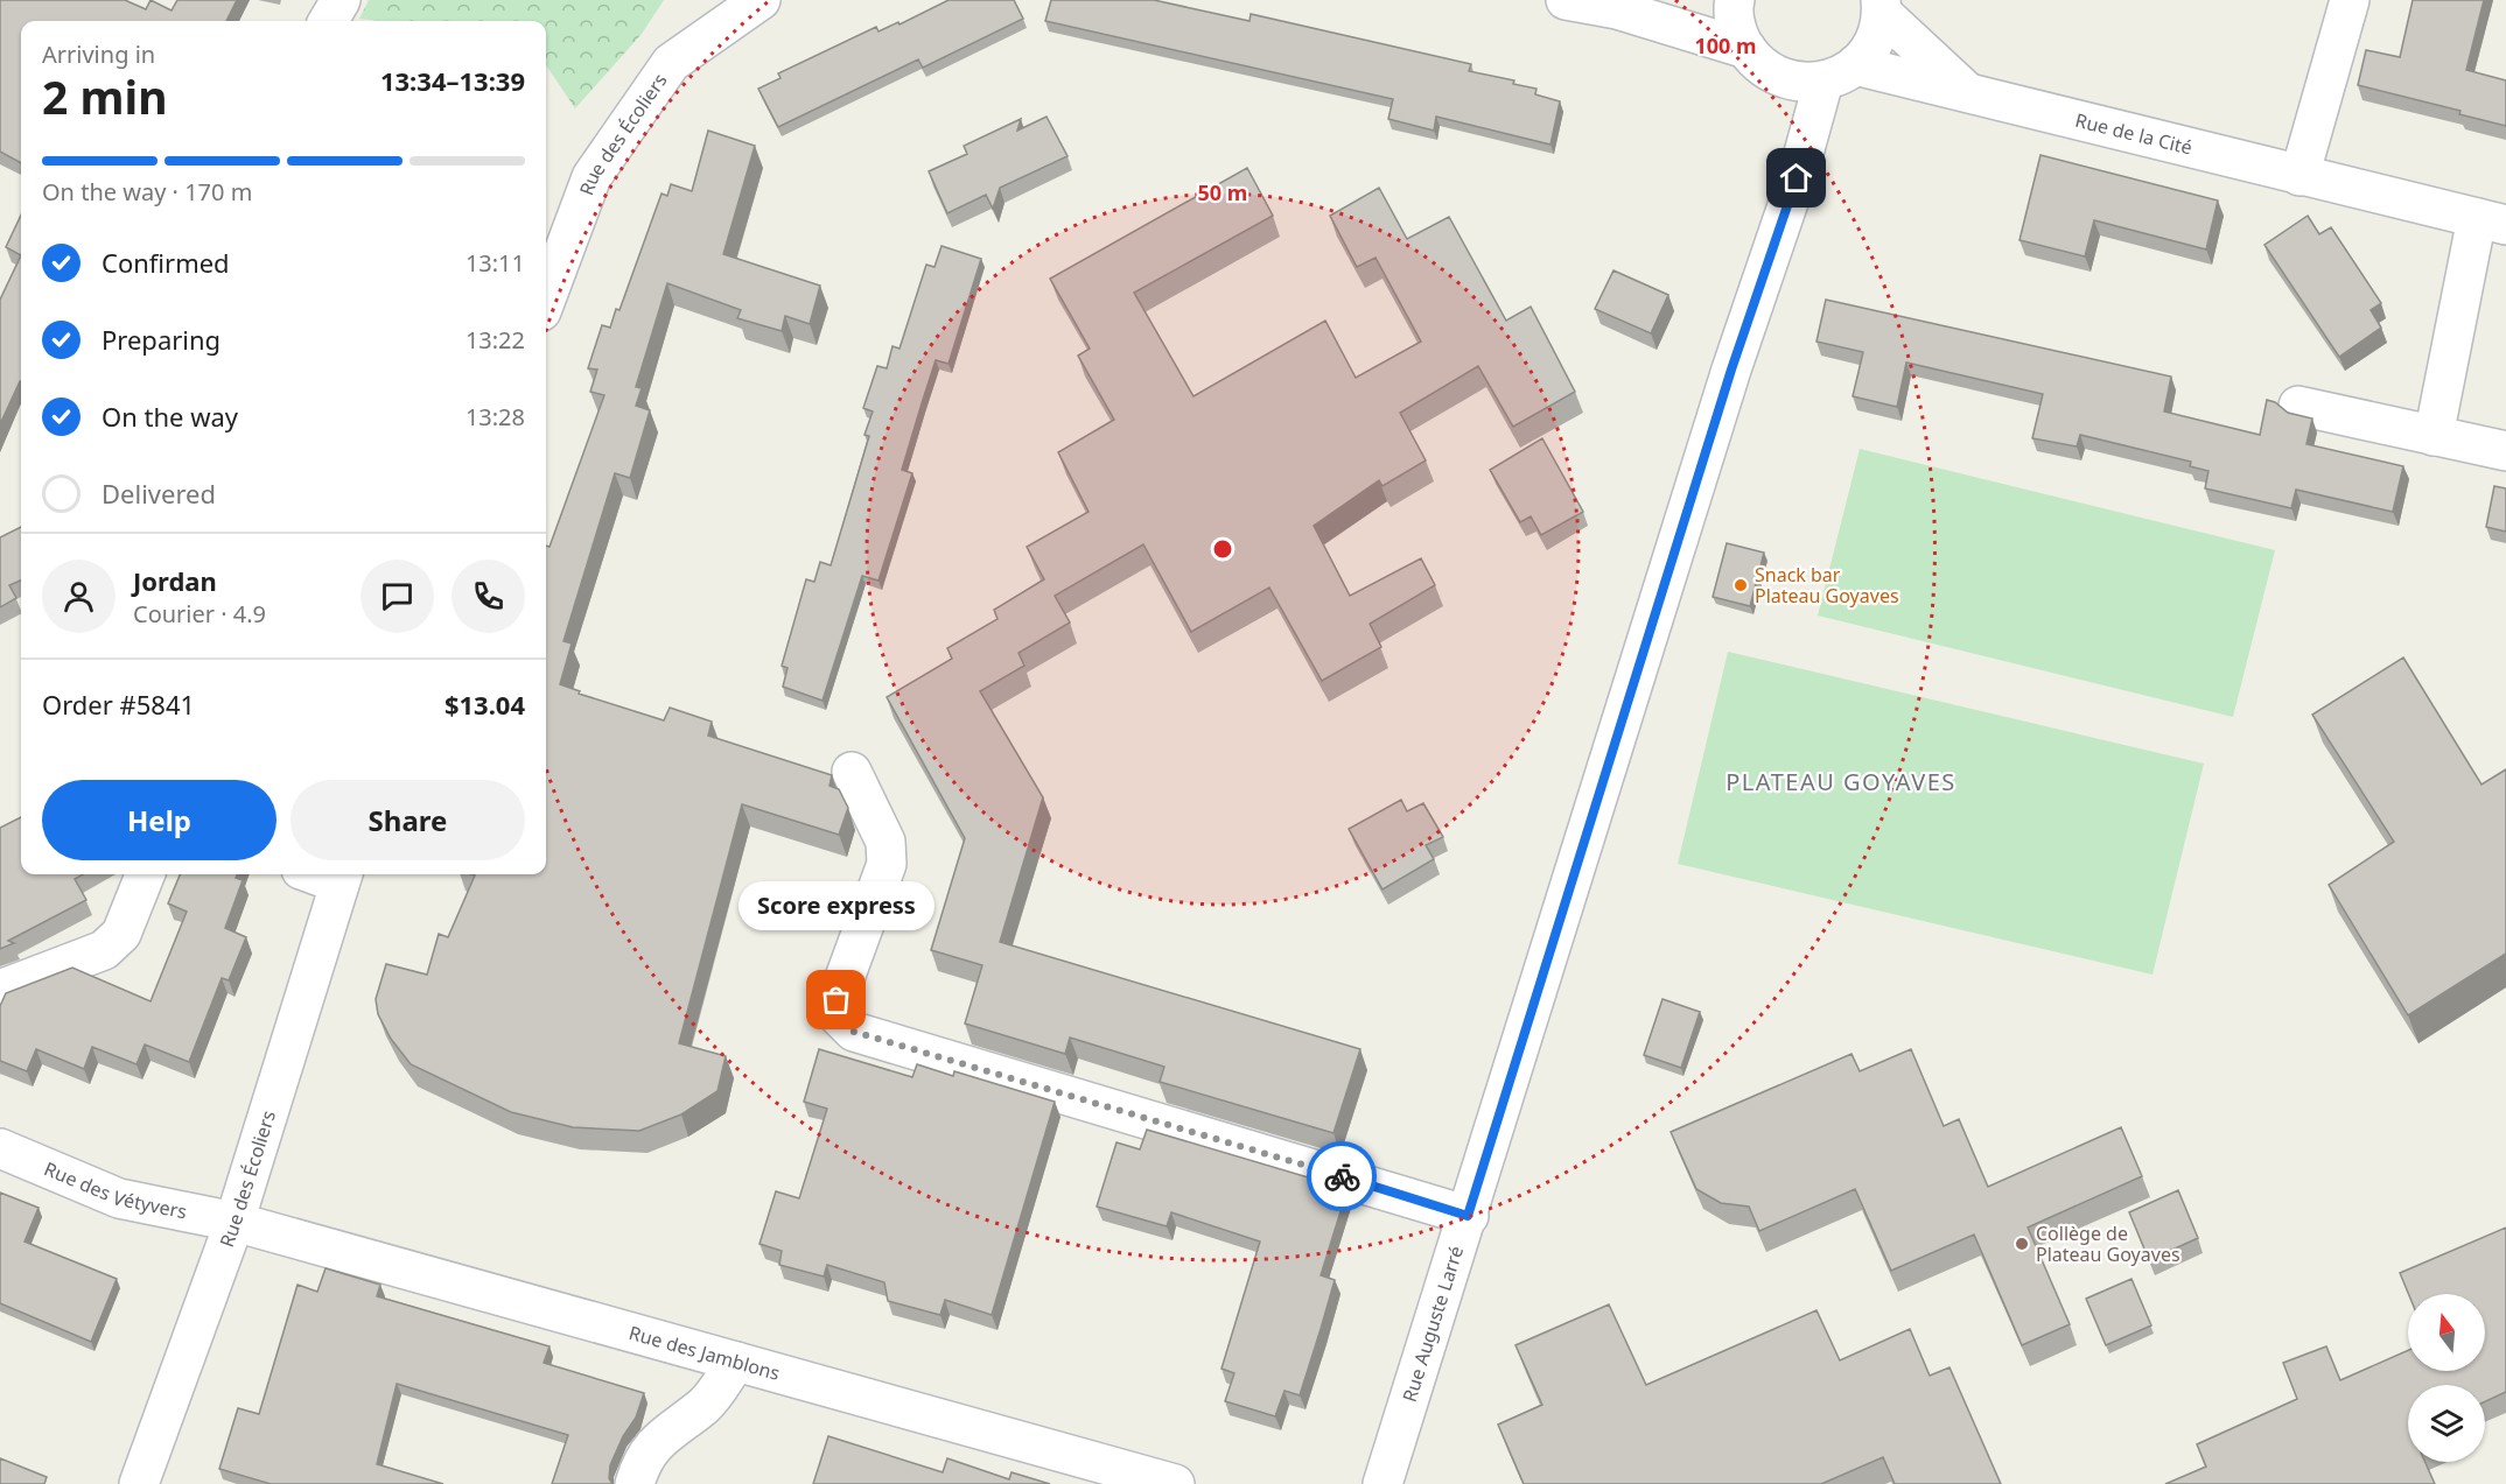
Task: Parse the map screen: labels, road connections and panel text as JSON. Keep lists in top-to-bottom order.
{
  "streets": {
    "street": [
      "Rue de la Cité",
      "Rue des Écoliers",
      "Rue des Vétyvers",
      "Rue Auguste Larré",
      "Rue des Jamblons"
    ]
  },
  "crossings": [
    ["Rue de la Cité", "Rue Auguste Larré"],
    ["Rue des Écoliers", "Rue des Vétyvers"],
    ["Rue des Écoliers", "Rue des Jamblons"],
    ["Rue des Vétyvers", "Rue des Jamblons"]
  ],
  "districts": ["PLATEAU GOYAVES"],
  "places": ["Snack bar Plateau Goyaves", "Score express", "Collège de Plateau Goyaves"],
  "north": "top",
  "page": {
    "heading": ["2 min", "Arriving in", "13:34–13:39"],
    "panel": [
      "Jordan",
      "Courier · 4.9",
      "Order #5841",
      "$13.04"
    ],
    "bar": "On the way · 170 m",
    "list": [
      ["Confirmed", "13:11"],
      ["Preparing", "13:22"],
      ["On the way", "13:28"],
      "Delivered"
    ],
    "buttons": ["Help", "Share"],
    "bubble": "Score express"
  },
  "rings": ["100 m", "50 m"]
}
